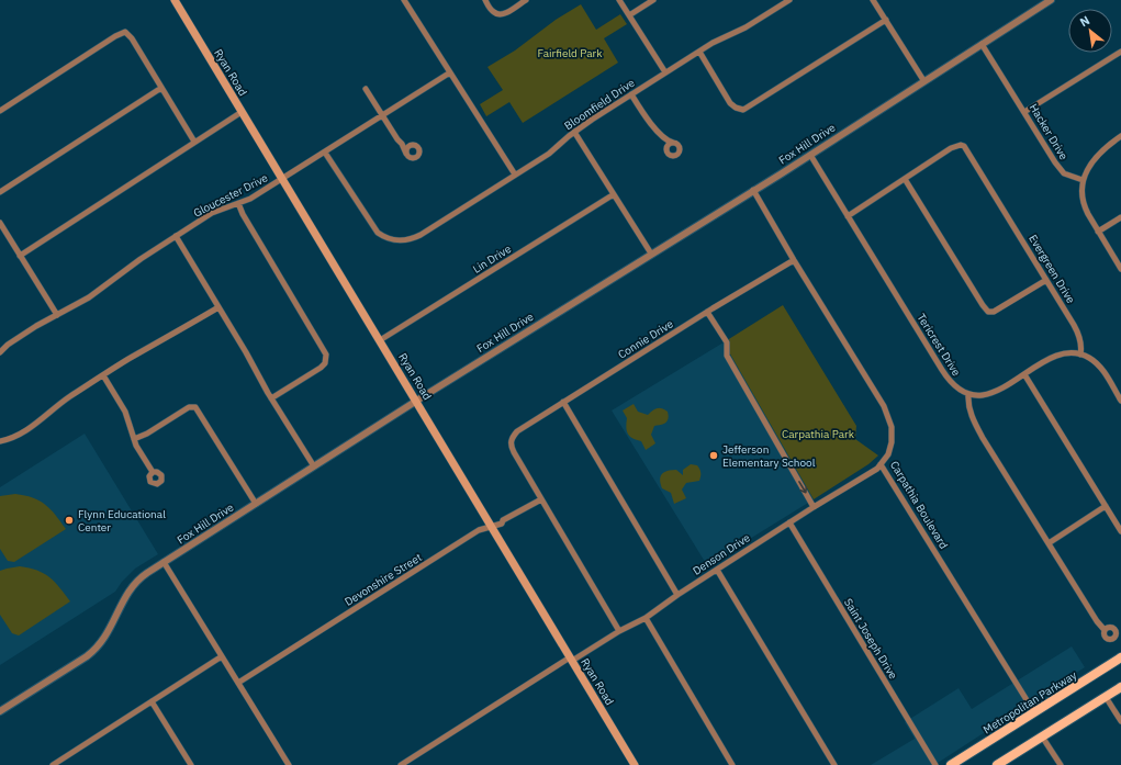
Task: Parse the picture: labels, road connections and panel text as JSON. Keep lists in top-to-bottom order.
{
  "streets": {
    "main road": ["Ryan Road", "Metropolitan Parkway"],
    "street": [
      "Bloomfield Drive",
      "Hacker Drive",
      "Fox Hill Drive",
      "Gloucester Drive",
      "Lin Drive",
      "Evergreen Drive",
      "Connie Drive",
      "Tericrest Drive",
      "Carpathia Boulevard",
      "Denson Drive",
      "Devonshire Street",
      "Saint Joseph Drive"
    ]
  },
  "crossings": [
    ["Ryan Road", "Fox Hill Drive"],
    ["Ryan Road", "Gloucester Drive"],
    ["Ryan Road", "Lin Drive"],
    ["Ryan Road", "Denson Drive"],
    ["Ryan Road", "Devonshire Street"],
    ["Bloomfield Drive", "Gloucester Drive"],
    ["Hacker Drive", "Fox Hill Drive"],
    ["Fox Hill Drive", "Tericrest Drive"],
    ["Fox Hill Drive", "Carpathia Boulevard"],
    ["Connie Drive", "Carpathia Boulevard"],
    ["Connie Drive", "Devonshire Street"],
    ["Carpathia Boulevard", "Denson Drive"],
    ["Carpathia Boulevard", "Metropolitan Parkway"],
    ["Denson Drive", "Saint Joseph Drive"]
  ],
  "parks": ["Fairfield Park", "Carpathia Park"],
  "places": ["Jefferson Elementary School", "Flynn Educational Center"],
  "north": "top left"
}
